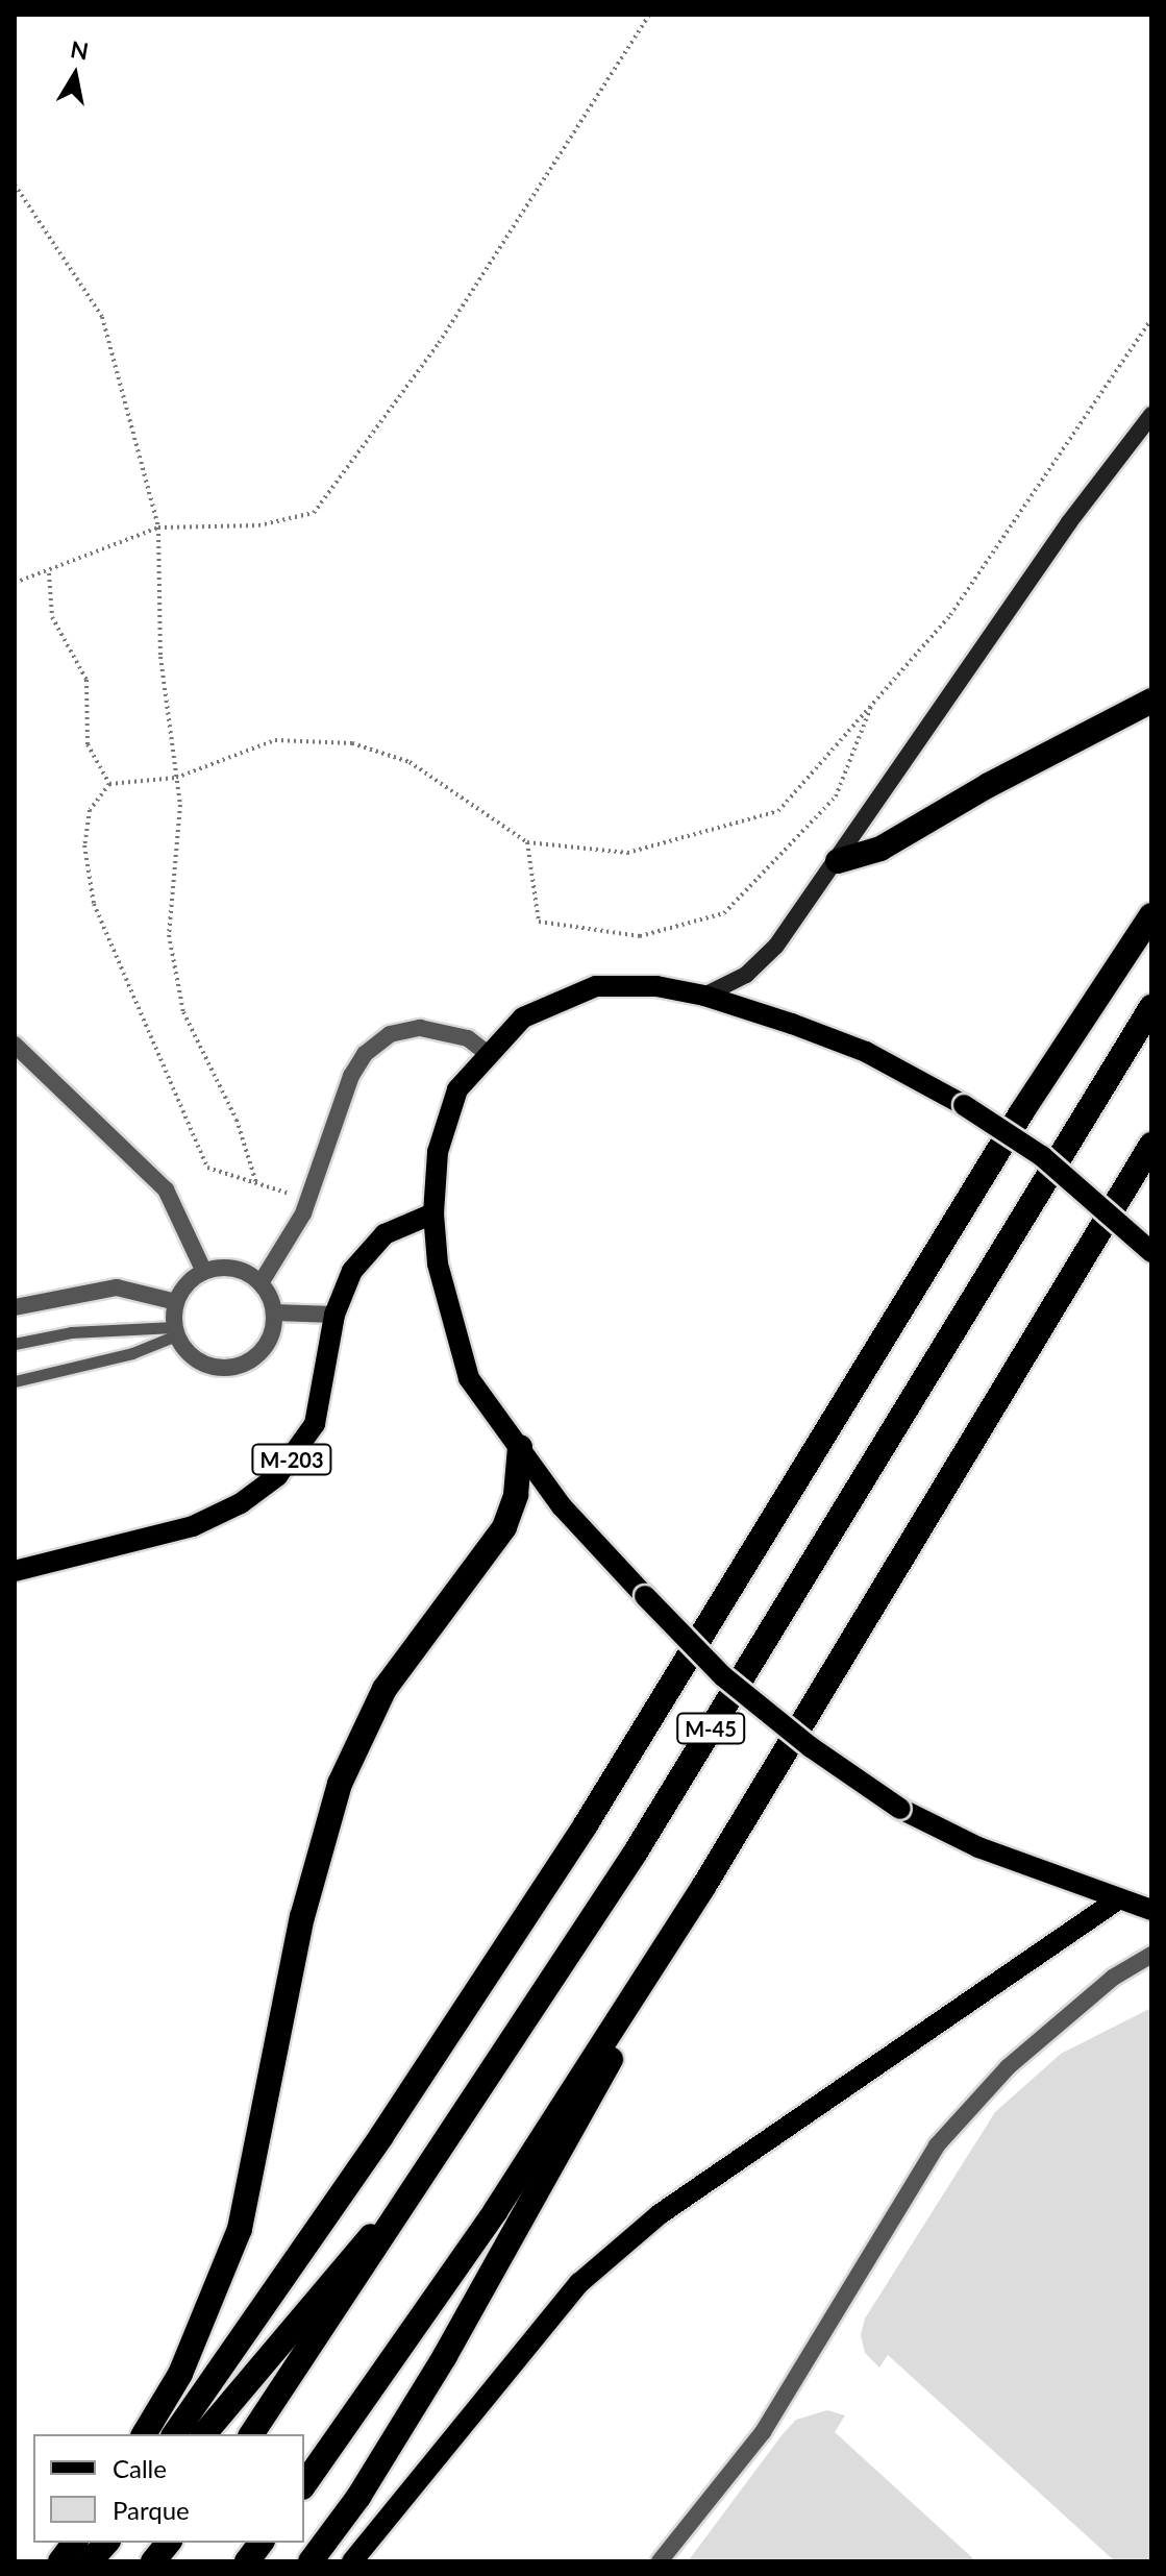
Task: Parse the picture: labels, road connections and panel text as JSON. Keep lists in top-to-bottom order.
{
  "streets": {
    "highway": ["M-45"],
    "main road": ["M-203"]
  },
  "legend": ["Calle", "Parque"],
  "north": "top"
}
